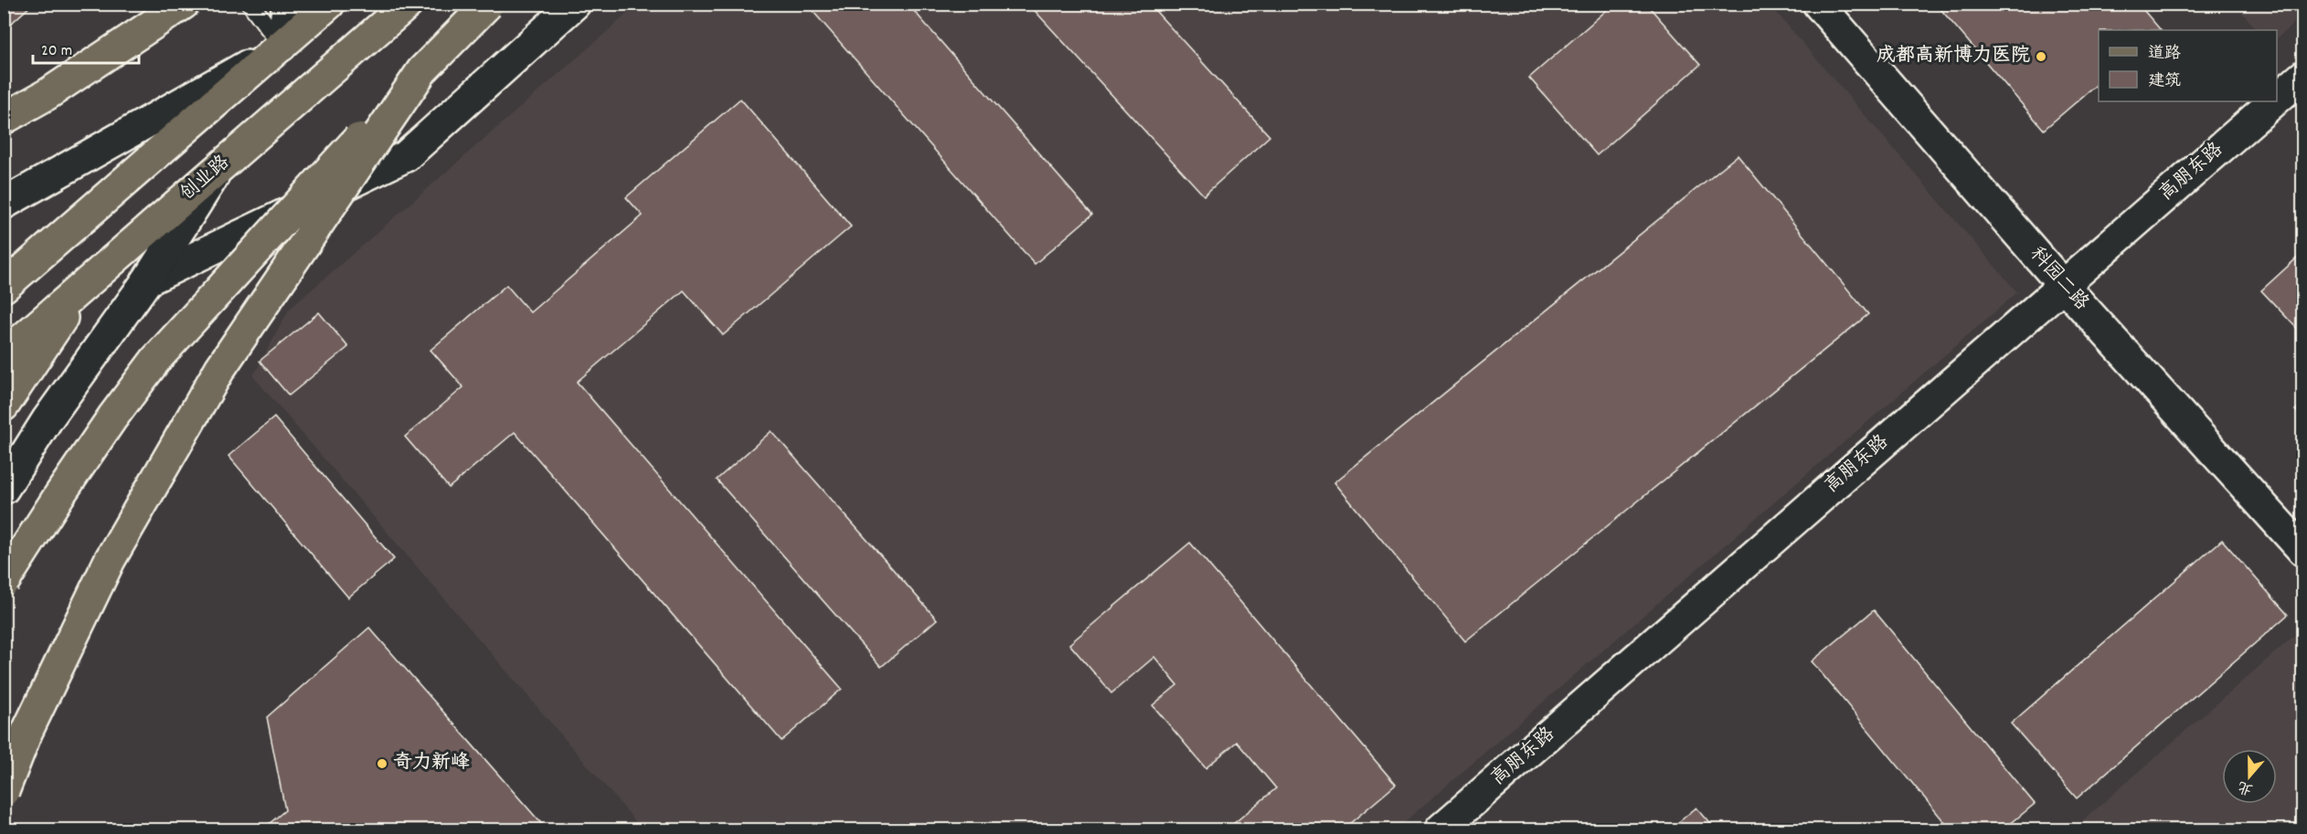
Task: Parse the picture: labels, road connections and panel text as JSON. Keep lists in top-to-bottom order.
{
  "streets": {
    "main road": ["创业路"],
    "street": ["高朋东路", "科园二路"]
  },
  "crossings": [
    ["高朋东路", "科园二路"]
  ],
  "places": ["成都高新博力医院", "奇力新峰"],
  "legend": ["道路", "建筑"],
  "scale_bar": "20 m",
  "north": "bottom"
}
